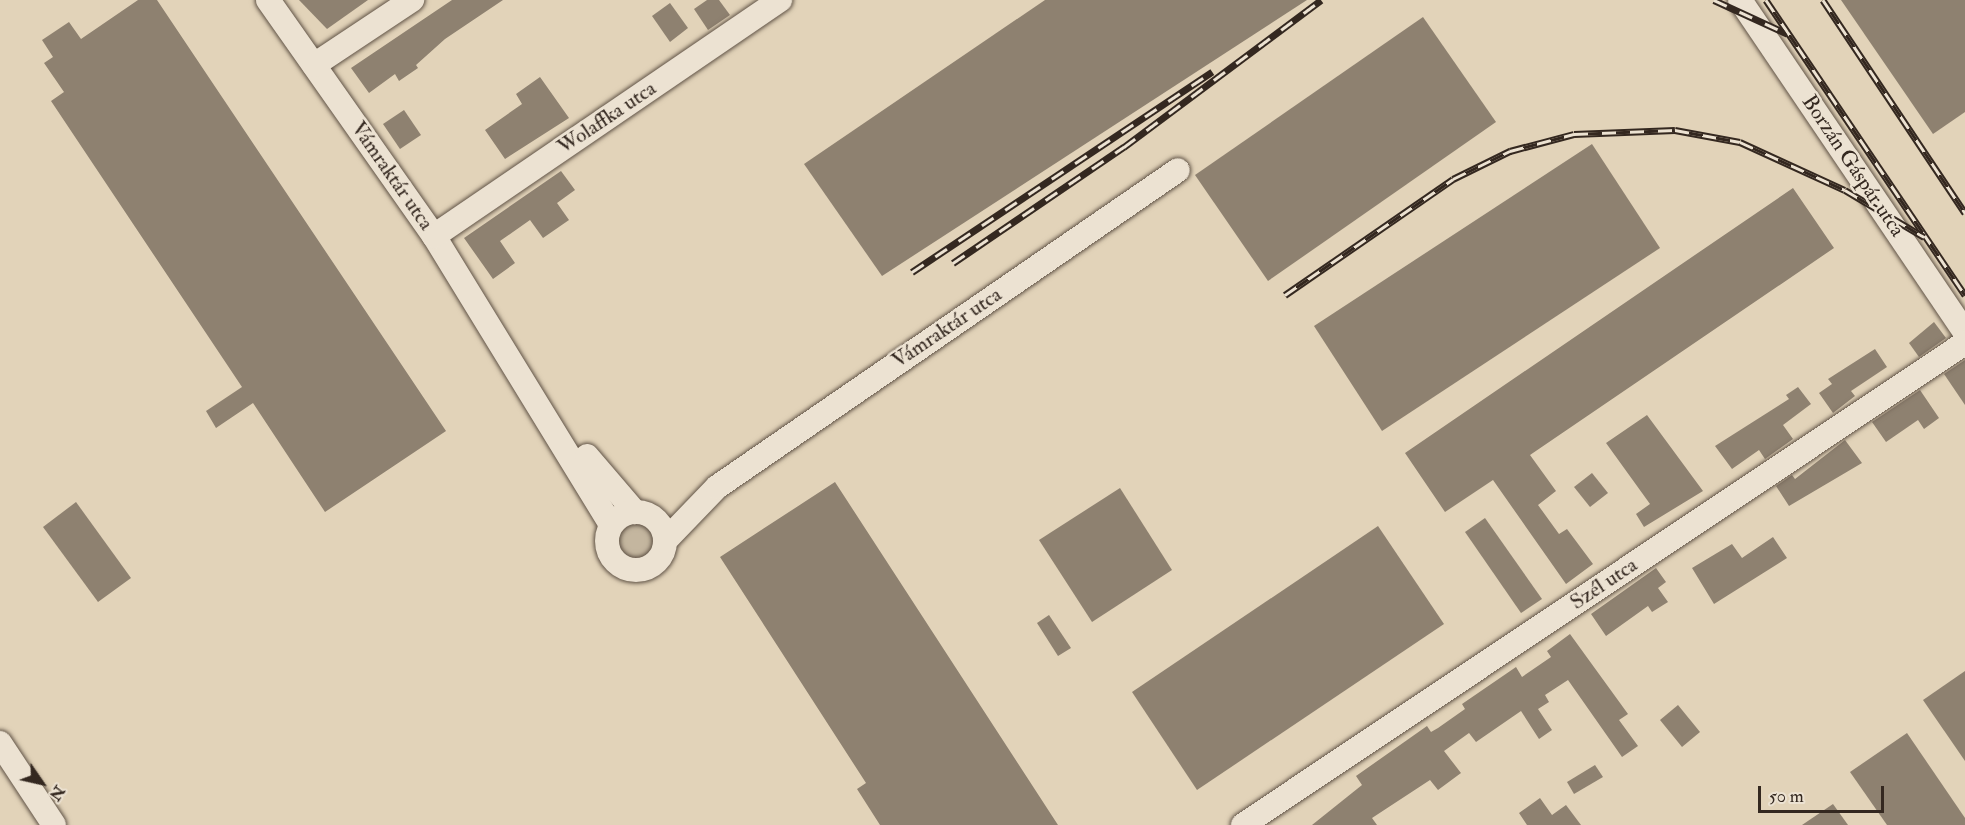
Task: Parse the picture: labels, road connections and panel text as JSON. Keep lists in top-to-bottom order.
{
  "streets": {
    "street": [
      "Wolaffka utca",
      "Borzán Gáspár utca",
      "Vámraktár utca",
      "Szél utca"
    ]
  },
  "crossings": [
    ["Wolaffka utca", "Vámraktár utca"]
  ],
  "scale_bar": "50 m",
  "north": "bottom right"
}
